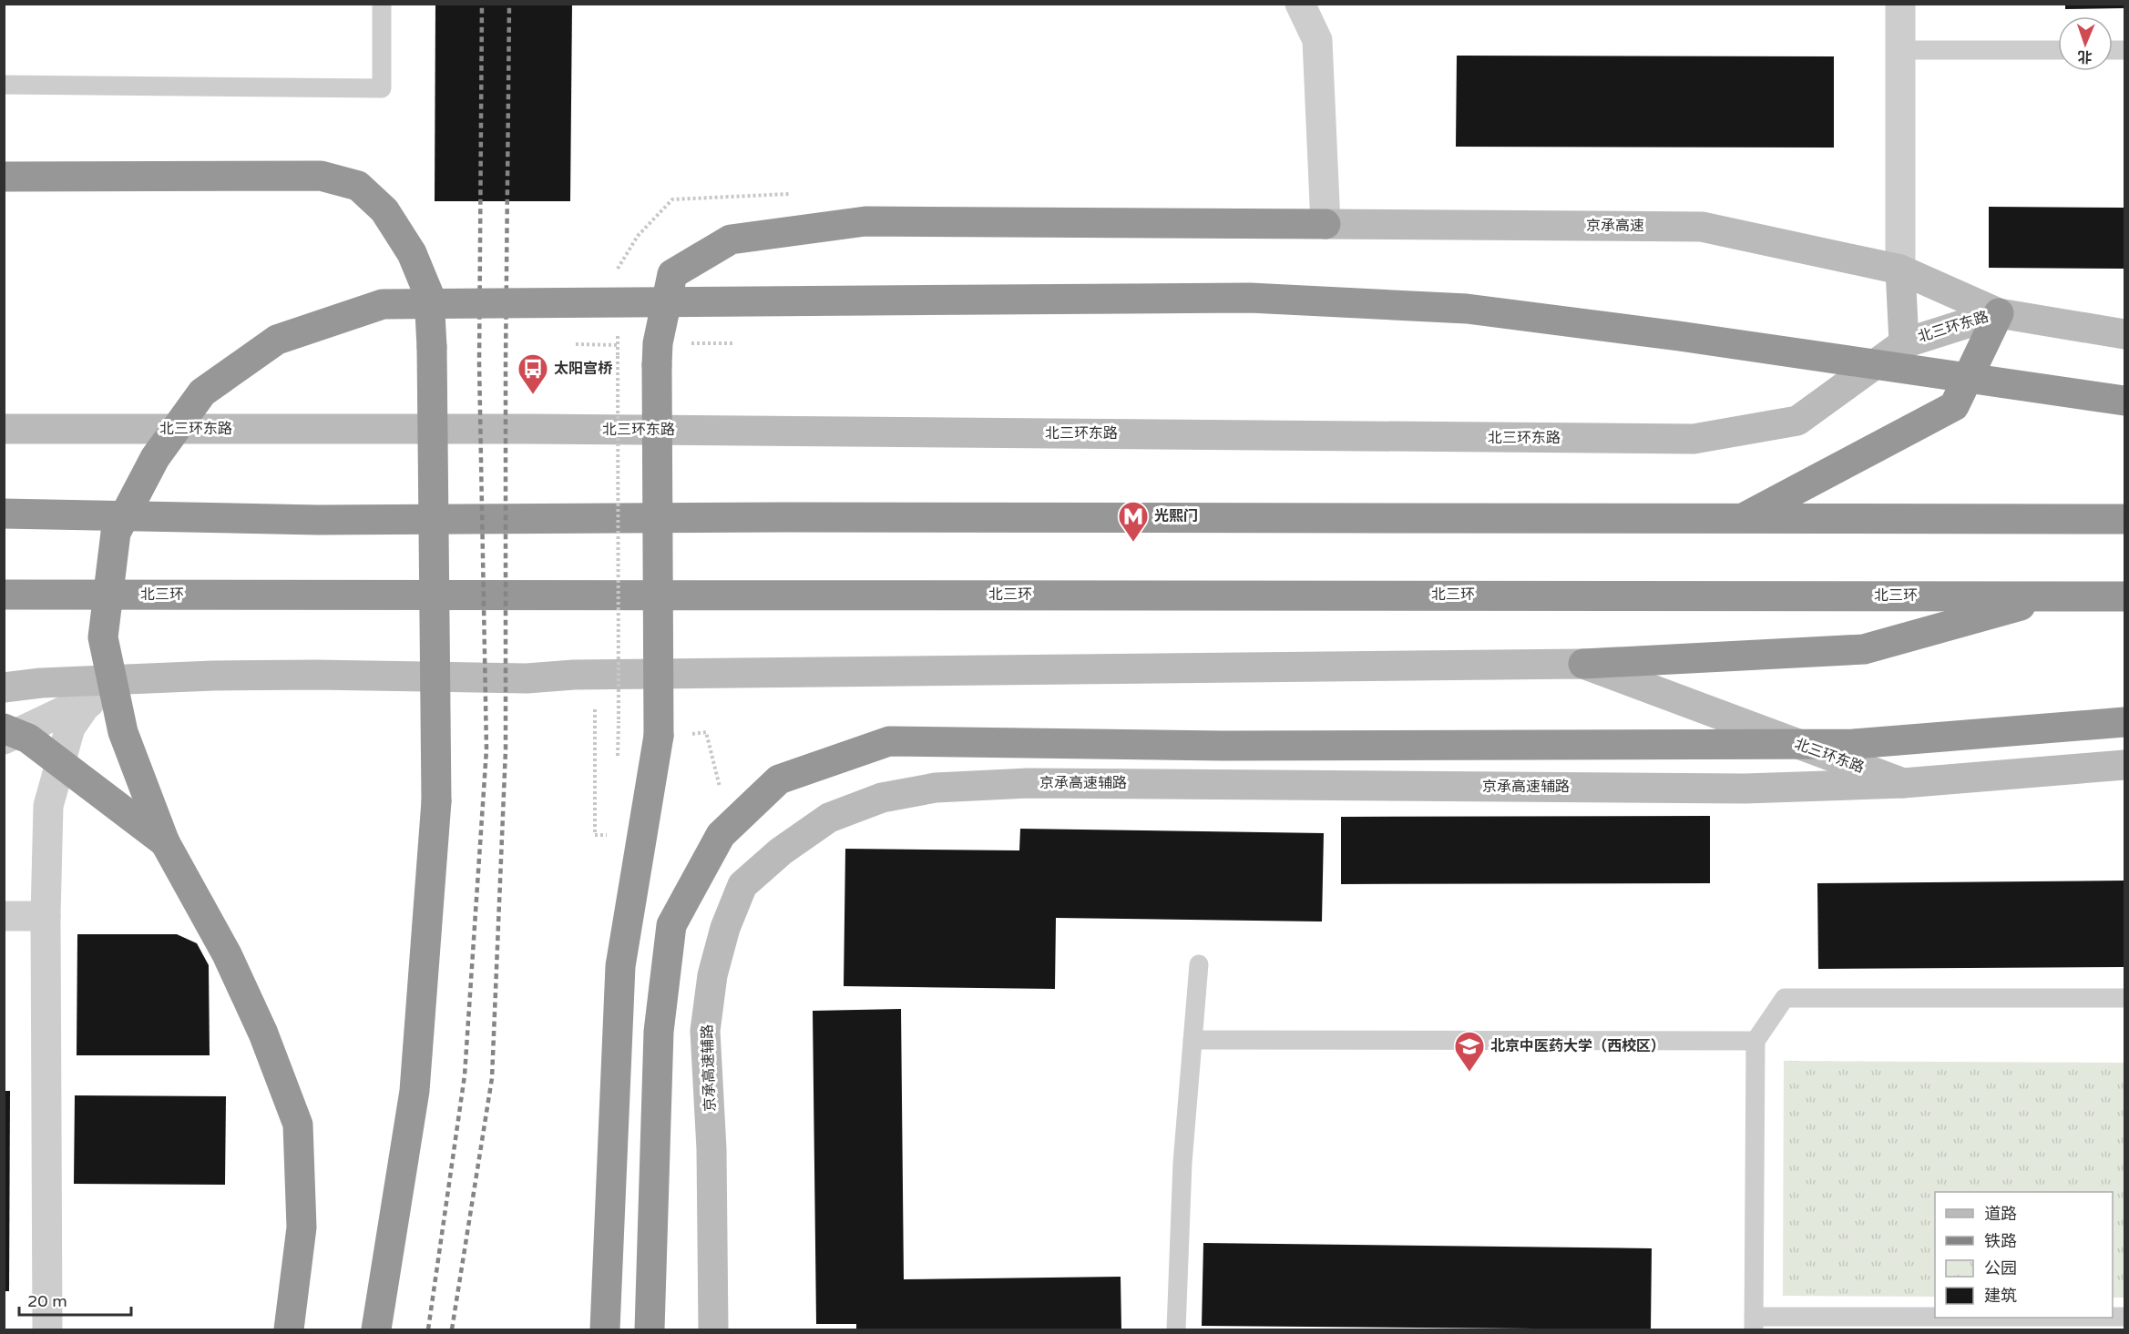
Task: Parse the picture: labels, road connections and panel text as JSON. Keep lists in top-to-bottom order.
{
  "streets": {
    "highway": ["北三环"],
    "street": ["京承高速", "北三环东路", "京承高速辅路"]
  },
  "crossings": [
    ["京承高速", "北三环东路"],
    ["北三环东路", "京承高速辅路"]
  ],
  "places": {
    "bus stop": ["太阳宫桥"],
    "metro station": ["光熙门"],
    "school or university": ["北京中医药大学（西校区）"]
  },
  "legend": [
    "道路",
    "铁路",
    "公园",
    "建筑"
  ],
  "scale_bar": "20 m",
  "north": "bottom"
}
